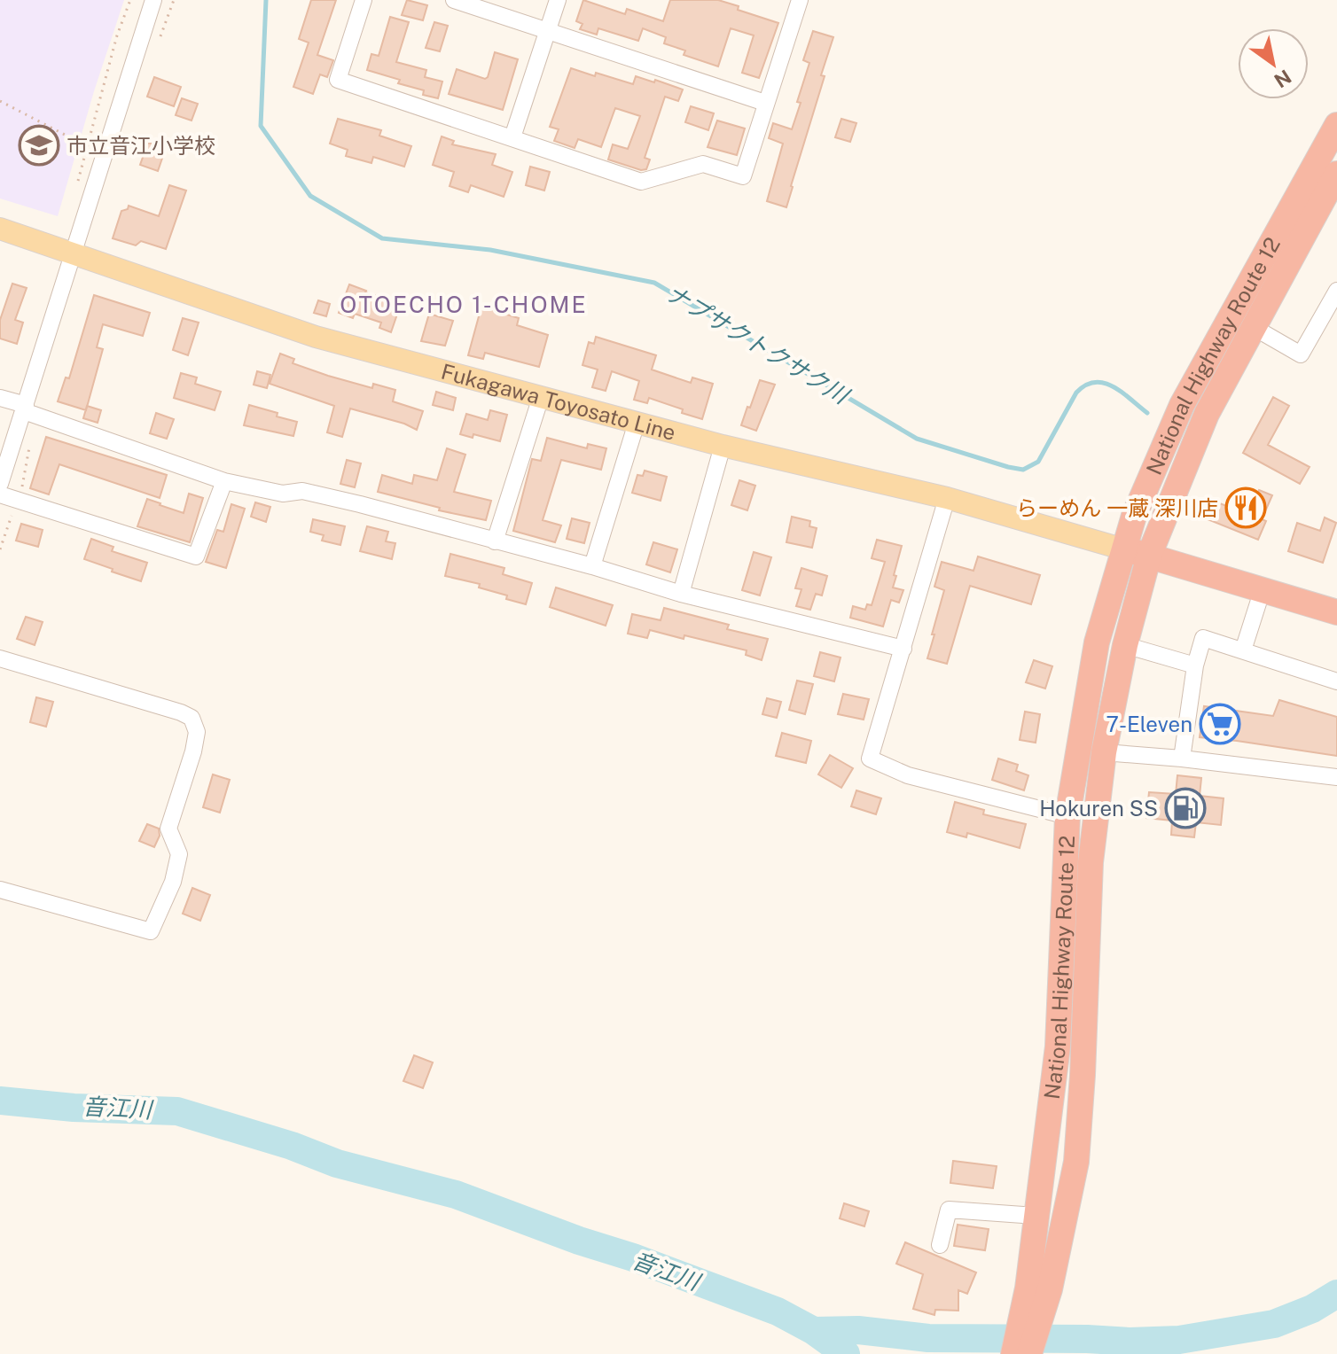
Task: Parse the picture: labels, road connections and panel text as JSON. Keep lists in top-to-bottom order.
{
  "streets": {
    "highway": ["National Highway Route 12"],
    "main road": ["Fukagawa Toyosato Line"]
  },
  "crossings": [
    ["National Highway Route 12", "Fukagawa Toyosato Line"]
  ],
  "districts": ["OTOECHO 1-CHOME"],
  "water": ["ナプサクトクサク川", "音江川"],
  "places": {
    "school or university": ["市立音江小学校"],
    "restaurant": ["らーめん 一蔵 深川店"],
    "supermarket": ["7-Eleven"],
    "fuel station": ["Hokuren SS"]
  },
  "north": "bottom right"
}
